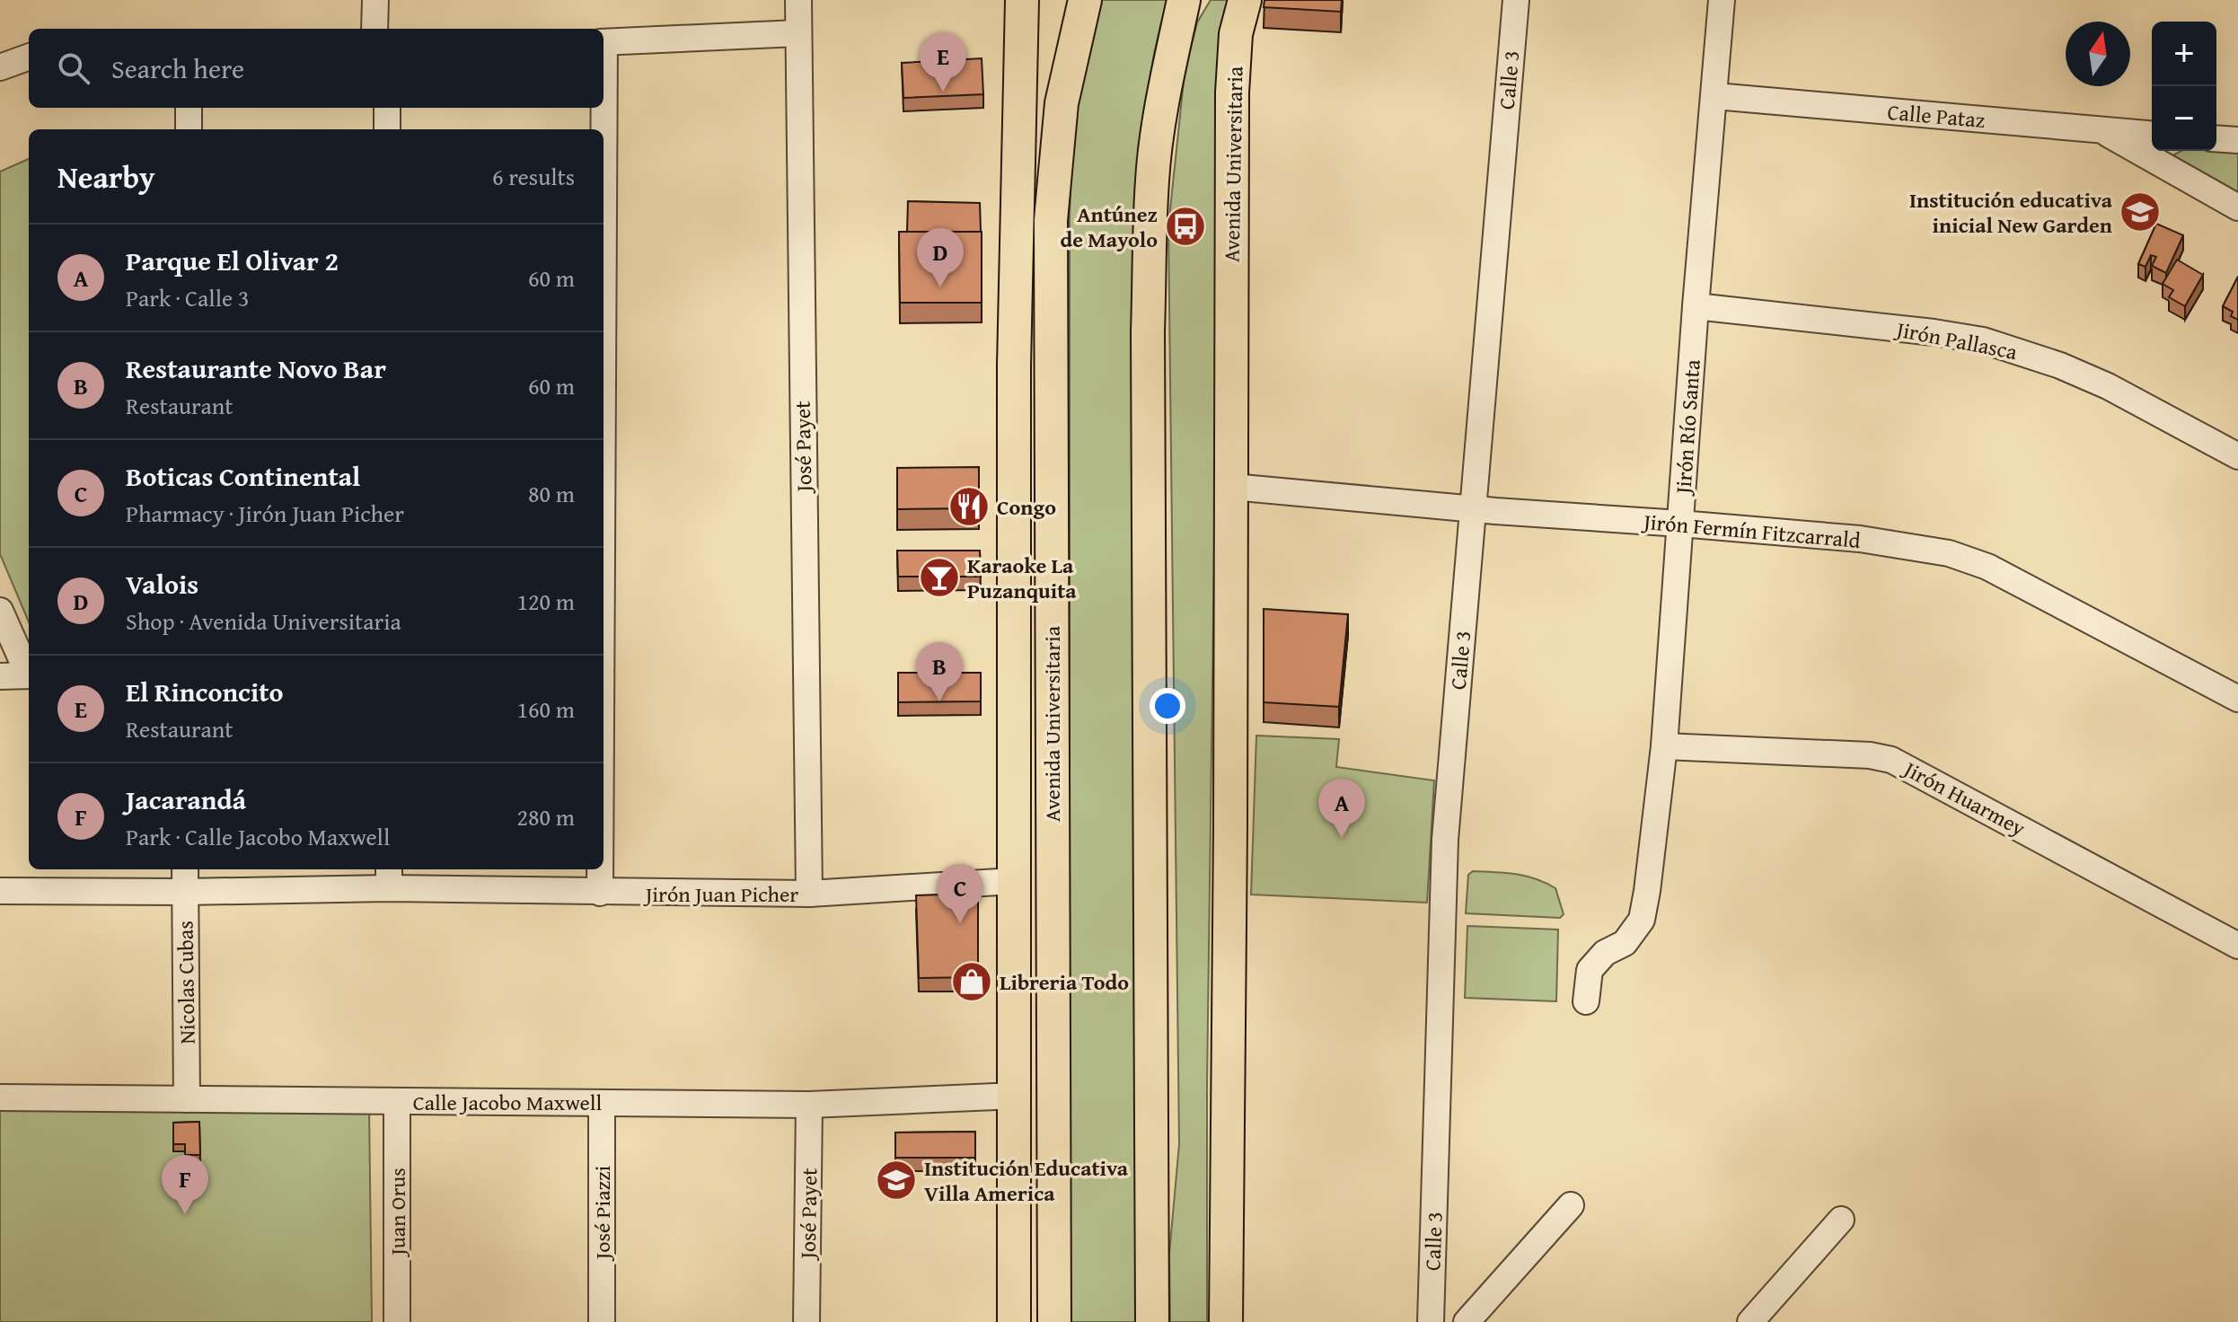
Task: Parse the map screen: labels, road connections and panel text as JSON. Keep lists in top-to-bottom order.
{
  "streets": {
    "main road": ["Avenida Universitaria"],
    "street": [
      "Calle 3",
      "Calle Pataz",
      "Jirón Pallasca",
      "Jirón Río Santa",
      "José Payet",
      "Jirón Fermín Fitzcarrald",
      "Jirón Huarmey",
      "Jirón Juan Picher",
      "Nicolas Cubas",
      "Calle Jacobo Maxwell",
      "Juan Orus",
      "José Piazzi"
    ]
  },
  "crossings": [
    ["Calle 3", "Jirón Fermín Fitzcarrald"],
    ["Calle Pataz", "Jirón Río Santa"],
    ["Avenida Universitaria", "Jirón Fermín Fitzcarrald"],
    ["Avenida Universitaria", "Jirón Juan Picher"],
    ["Avenida Universitaria", "Calle Jacobo Maxwell"],
    ["Jirón Pallasca", "Jirón Río Santa"],
    ["Jirón Río Santa", "Jirón Fermín Fitzcarrald"],
    ["Jirón Río Santa", "Jirón Huarmey"],
    ["José Payet", "Jirón Juan Picher"],
    ["José Payet", "Calle Jacobo Maxwell"],
    ["Jirón Juan Picher", "Nicolas Cubas"],
    ["Nicolas Cubas", "Calle Jacobo Maxwell"],
    ["Calle Jacobo Maxwell", "Juan Orus"],
    ["Calle Jacobo Maxwell", "José Piazzi"]
  ],
  "places": {
    "school or university": ["Institución educativa inicial New Garden", "Institución Educativa Villa America"],
    "bus stop": ["Antúnez de Mayolo"],
    "restaurant": ["Congo"],
    "bar": ["Karaoke La Puzanquita"],
    "shop": ["Libreria Todo"]
  },
  "north": "top",
  "page": {
    "map_buttons": ["+", "−"],
    "search": "Search here",
    "pins": [
      "E",
      "D",
      "B",
      "A",
      "C",
      "F"
    ],
    "heading": ["Nearby", "6 results"],
    "list": [
      {
        "mark": "A",
        "name": "Parque El Olivar 2",
        "note": "Park · Calle 3",
        "value": "60 m"
      },
      {
        "mark": "B",
        "name": "Restaurante Novo Bar",
        "note": "Restaurant",
        "value": "60 m"
      },
      {
        "mark": "C",
        "name": "Boticas Continental",
        "note": "Pharmacy · Jirón Juan Picher",
        "value": "80 m"
      },
      {
        "mark": "D",
        "name": "Valois",
        "note": "Shop · Avenida Universitaria",
        "value": "120 m"
      },
      {
        "mark": "E",
        "name": "El Rinconcito",
        "note": "Restaurant",
        "value": "160 m"
      },
      {
        "mark": "F",
        "name": "Jacarandá",
        "note": "Park · Calle Jacobo Maxwell",
        "value": "280 m"
      }
    ]
  }
}
